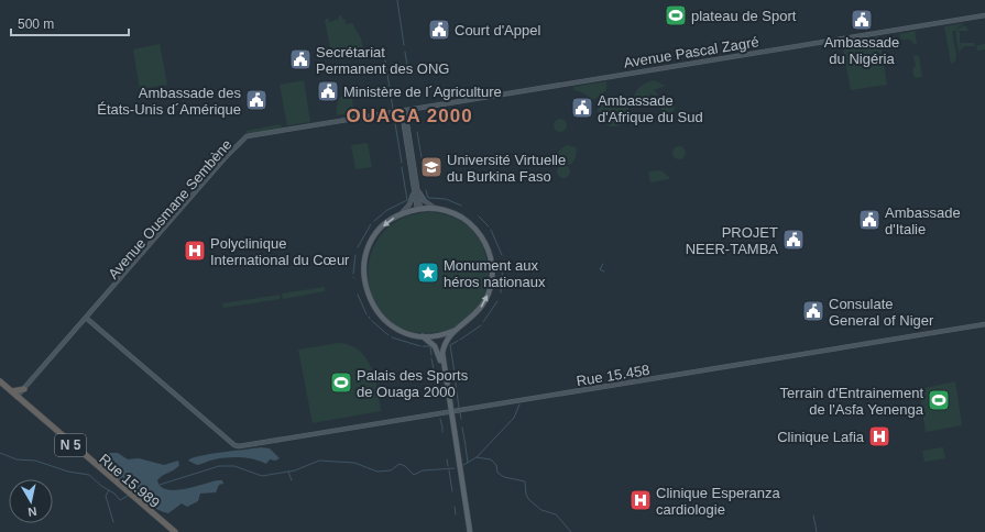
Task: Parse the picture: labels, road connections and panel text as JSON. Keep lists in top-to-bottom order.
{
  "streets": {
    "highway": ["N 5", "Rue 15.989"],
    "main road": ["Avenue Pascal Zagré", "Avenue Ousmane Sembène", "Rue 15.458"]
  },
  "crossings": [
    ["Avenue Pascal Zagré", "Avenue Ousmane Sembène"],
    ["Avenue Ousmane Sembène", "Rue 15.458"],
    ["Avenue Ousmane Sembène", "N 5"],
    ["Avenue Ousmane Sembène", "Rue 15.989"],
    ["N 5", "Rue 15.989"]
  ],
  "districts": ["OUAGA 2000"],
  "places": {
    "sports": ["plateau de Sport", "Palais des Sports de Ouaga 2000", "Terrain d'Entrainement de l'Asfa Yenenga"],
    "public building": [
      "Ambassade du Nigéria",
      "Court d'Appel",
      "Secrétariat Permanent des ONG",
      "Ministère de l´Agriculture",
      "Ambassade des États-Unis d´Amérique",
      "Ambassade d'Afrique du Sud",
      "Ambassade d'Italie",
      "PROJET NEER-TAMBA",
      "Consulate General of Niger"
    ],
    "school or university": ["Université Virtuelle du Burkina Faso"],
    "hospital": ["Polyclinique International du Cœur", "Clinique Lafia", "Clinique Esperanza cardiologie"],
    "place": ["Monument aux héros nationaux"]
  },
  "scale_bar": "500 m",
  "north": "bottom"
}
